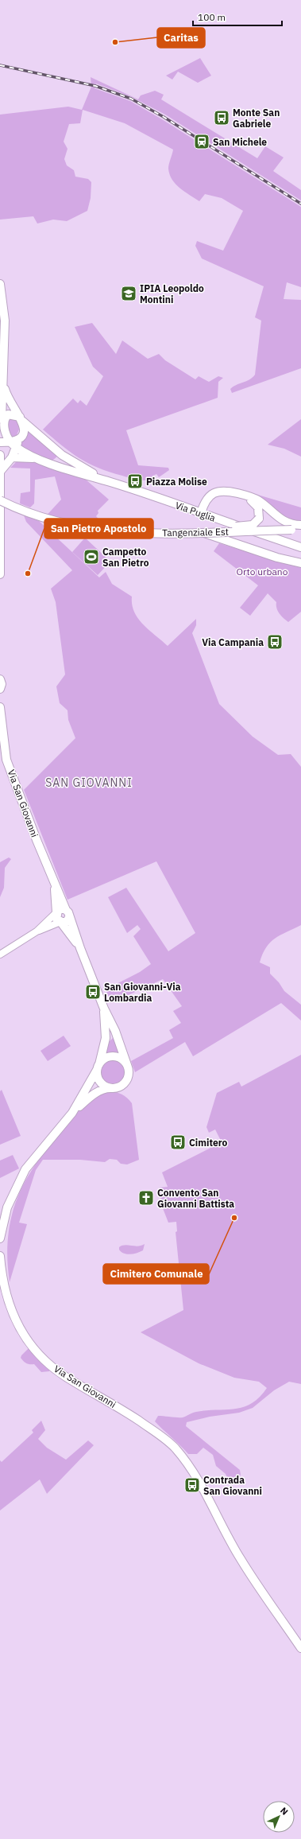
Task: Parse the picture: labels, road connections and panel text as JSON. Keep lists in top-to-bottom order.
{
  "streets": {
    "main road": ["Via Puglia", "Tangenziale Est", "Via San Giovanni"]
  },
  "districts": ["SAN GIOVANNI"],
  "parks": ["Orto urbano"],
  "places": {
    "other": ["Caritas", "San Pietro Apostolo", "Cimitero Comunale"],
    "bus stop": [
      "Monte San Gabriele",
      "Piazza Molise",
      "Via Campania",
      "San Giovanni-Via Lombardia",
      "Cimitero",
      "Contrada San Giovanni"
    ],
    "station": ["San Michele"],
    "school or university": ["IPIA Leopoldo Montini"],
    "sports": ["Campetto San Pietro"],
    "church": ["Convento San Giovanni Battista"]
  },
  "scale_bar": "100 m",
  "north": "top right"
}
